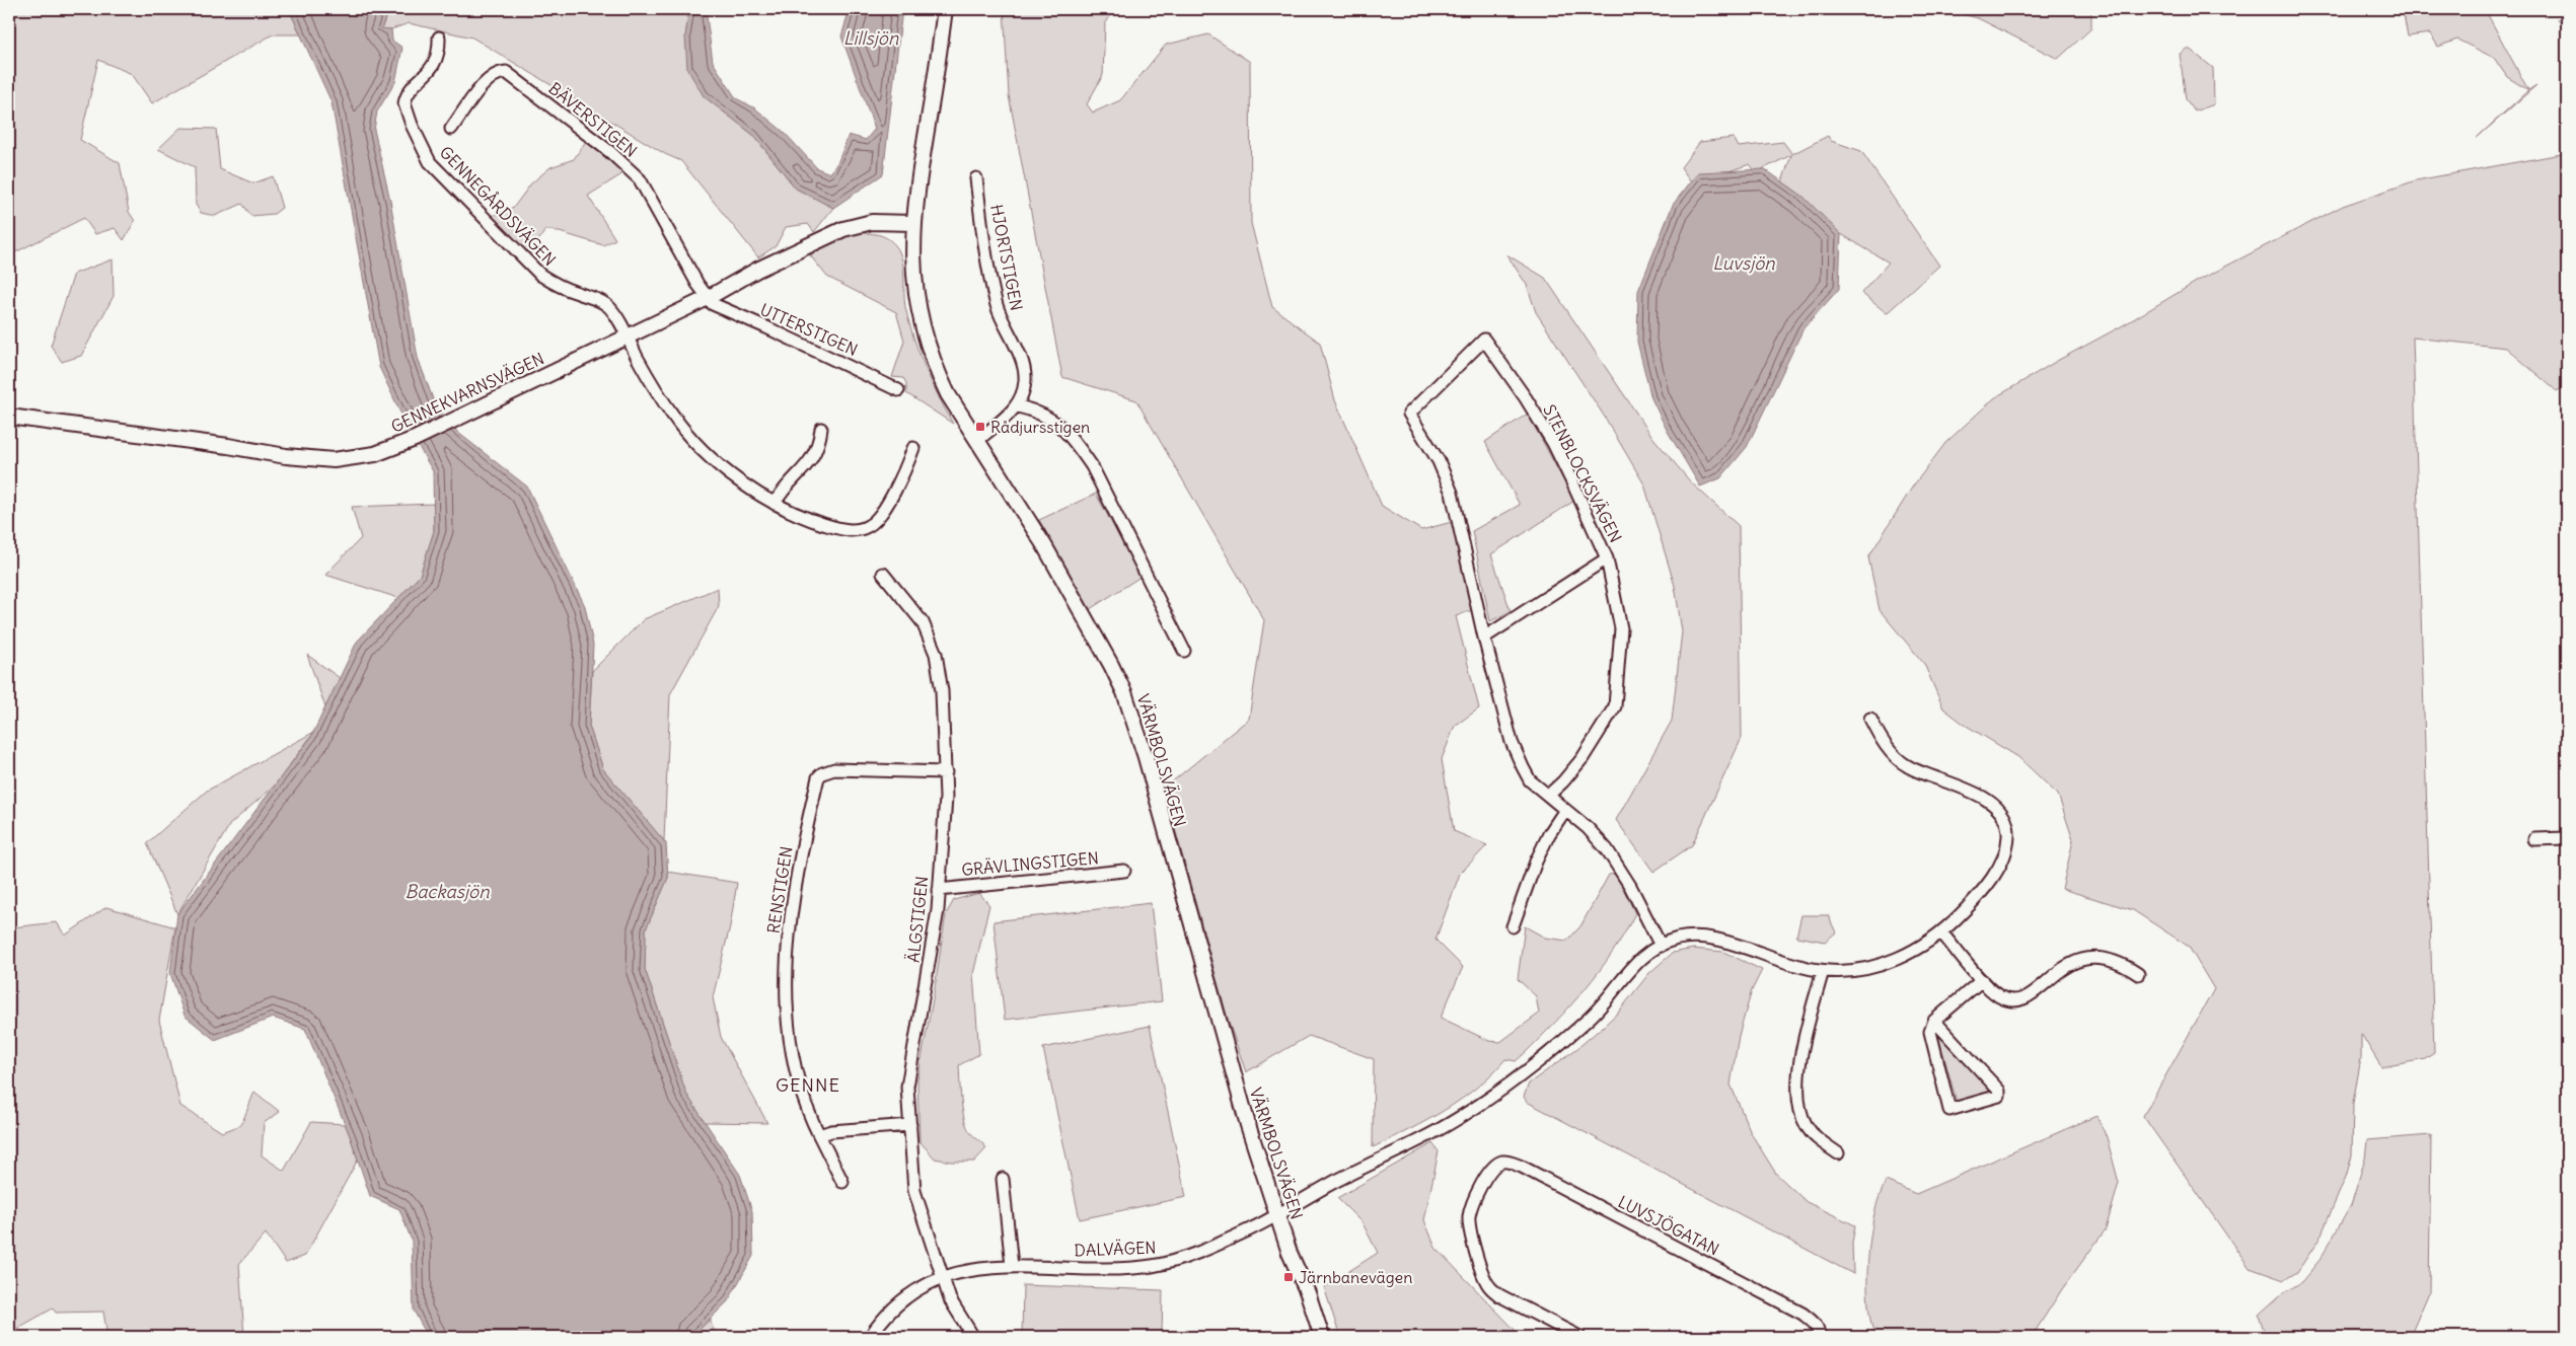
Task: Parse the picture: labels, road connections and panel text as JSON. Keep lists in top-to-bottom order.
{
  "streets": {
    "street": [
      "BÄVERSTIGEN",
      "GENNEGÅRDSVÄGEN",
      "HJORTSTIGEN",
      "UTTERSTIGEN",
      "GENNEKVARNSVÄGEN",
      "STENBLOCKSVÄGEN",
      "VÄRMBOLSVÄGEN",
      "GRÄVLINGSTIGEN",
      "RENSTIGEN",
      "ÄLGSTIGEN",
      "LUVSJÖGATAN",
      "DALVÄGEN"
    ]
  },
  "crossings": [
    ["BÄVERSTIGEN", "UTTERSTIGEN"],
    ["BÄVERSTIGEN", "GENNEKVARNSVÄGEN"],
    ["GENNEGÅRDSVÄGEN", "GENNEKVARNSVÄGEN"],
    ["UTTERSTIGEN", "GENNEKVARNSVÄGEN"],
    ["GENNEKVARNSVÄGEN", "VÄRMBOLSVÄGEN"],
    ["VÄRMBOLSVÄGEN", "DALVÄGEN"],
    ["GRÄVLINGSTIGEN", "ÄLGSTIGEN"],
    ["RENSTIGEN", "ÄLGSTIGEN"],
    ["ÄLGSTIGEN", "DALVÄGEN"]
  ],
  "districts": ["GENNE"],
  "water": ["Lillsjön", "Luvsjön", "Backasjön"],
  "places": {
    "transit": ["Rådjursstigen", "Järnbanevägen"]
  }
}
